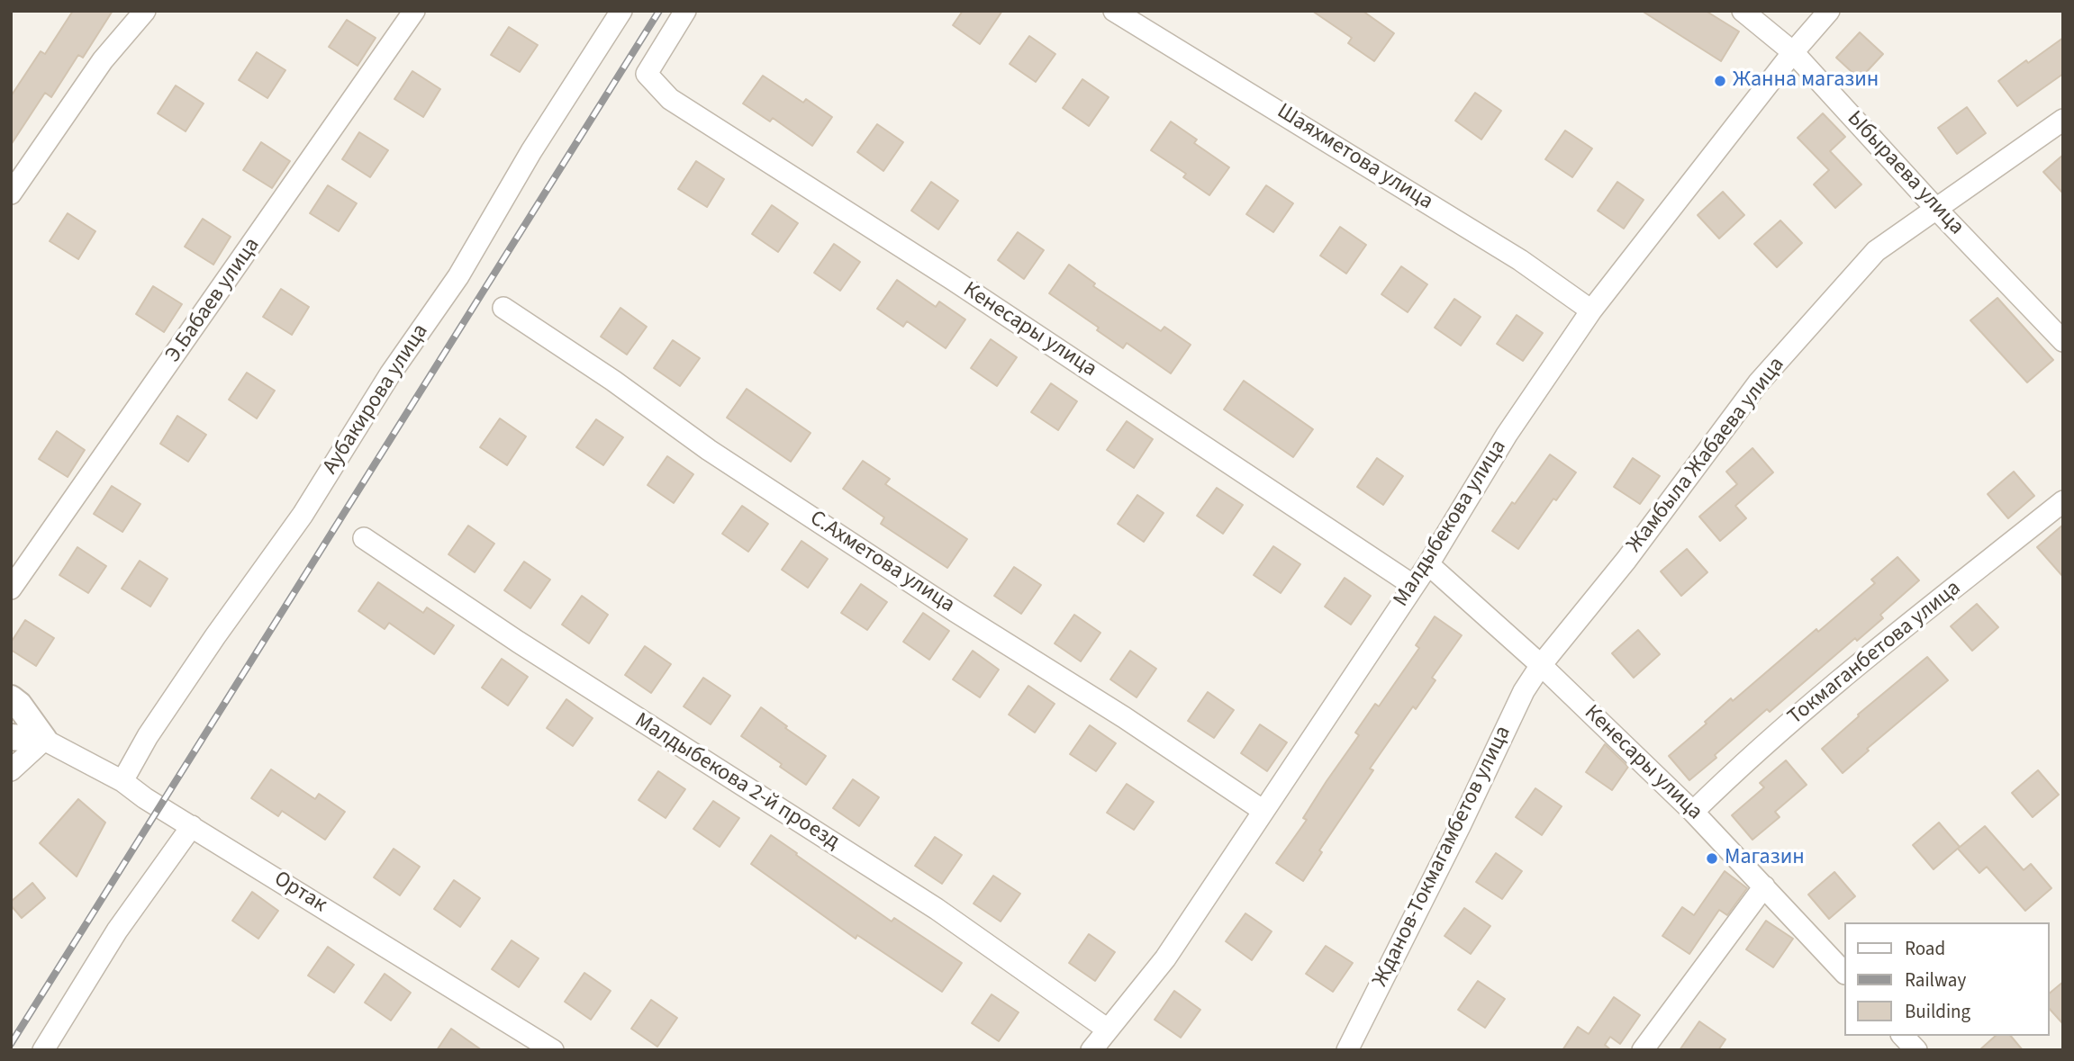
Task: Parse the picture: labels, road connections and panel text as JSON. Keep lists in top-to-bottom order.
{
  "streets": {
    "street": [
      "Шаяхметова улица",
      "Ыбыраева улица",
      "Э.Бабаев улица",
      "Кенесары улица",
      "Аубакирова улица",
      "Жамбыла Жабаева улица",
      "Малдыбекова улица",
      "С.Ахметова улица",
      "Токмаганбетова улица",
      "Малдыбекова 2-й проезд",
      "Жданов-Токмагамбетов улица",
      "Ортак"
    ]
  },
  "crossings": [
    ["Шаяхметова улица", "Малдыбекова улица"],
    ["Ыбыраева улица", "Жамбыла Жабаева улица"],
    ["Ыбыраева улица", "Малдыбекова улица"],
    ["Кенесары улица", "Жамбыла Жабаева улица"],
    ["Кенесары улица", "Малдыбекова улица"],
    ["Кенесары улица", "Токмаганбетова улица"],
    ["Кенесары улица", "Жданов-Токмагамбетов улица"],
    ["Аубакирова улица", "Ортак"],
    ["Жамбыла Жабаева улица", "Жданов-Токмагамбетов улица"],
    ["Малдыбекова улица", "С.Ахметова улица"],
    ["Малдыбекова улица", "Малдыбекова 2-й проезд"]
  ],
  "places": ["Жанна магазин", "Магазин"],
  "legend": ["Road", "Railway", "Building"]
}
